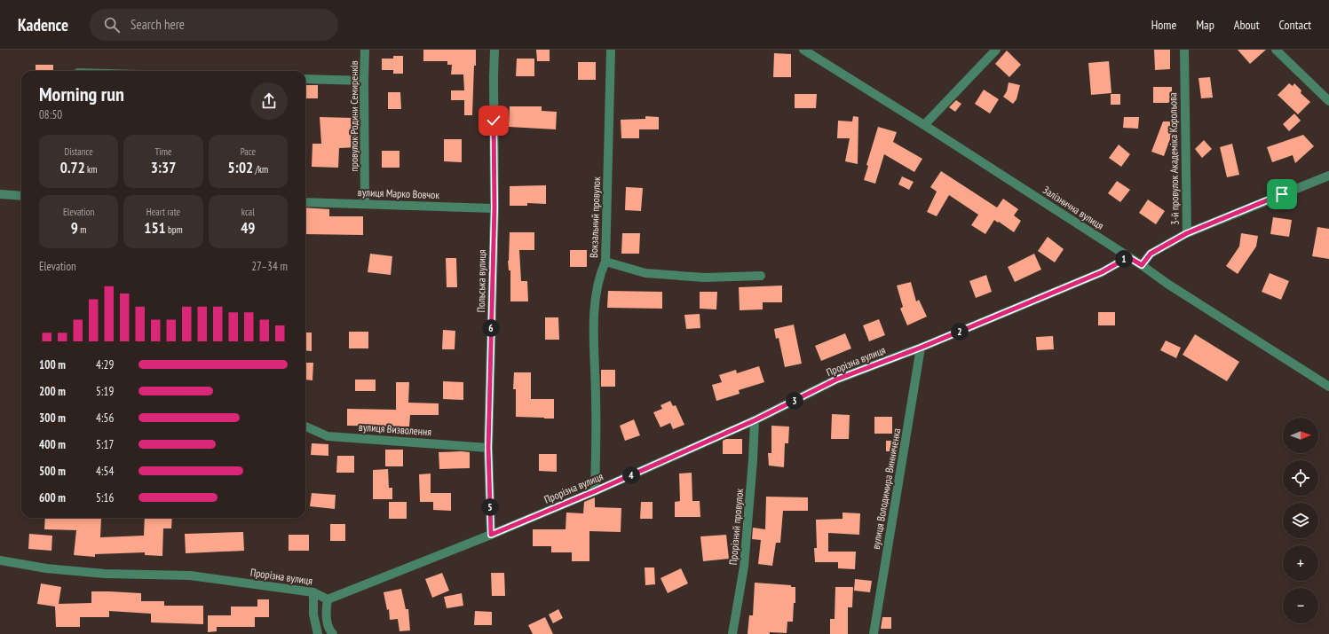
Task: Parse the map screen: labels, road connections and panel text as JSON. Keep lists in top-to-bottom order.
{
  "streets": {
    "street": [
      "провулок Родини Семиренків",
      "3-й провулок Академіка Корольова",
      "вулиця Марко Вовчок",
      "Залізнична вулиця",
      "Вокзальний провулок",
      "Польська вулиця",
      "Прорізна вулиця",
      "вулиця Визволення",
      "вулиця Володимира Винниченка",
      "Прорізний провулок"
    ]
  },
  "crossings": [
    ["провулок Родини Семиренків", "вулиця Марко Вовчок"],
    ["3-й провулок Академіка Корольова", "Залізнична вулиця"],
    ["вулиця Марко Вовчок", "Польська вулиця"],
    ["Залізнична вулиця", "Прорізна вулиця"],
    ["Вокзальний провулок", "Прорізна вулиця"],
    ["Польська вулиця", "Прорізна вулиця"],
    ["Польська вулиця", "вулиця Визволення"],
    ["Прорізна вулиця", "вулиця Володимира Винниченка"],
    ["Прорізна вулиця", "Прорізний провулок"]
  ],
  "north": "right",
  "page": {
    "header": "Kadence",
    "search": "Search here",
    "nav": [
      "Home",
      "Map",
      "About",
      "Contact"
    ],
    "heading": ["Morning run", "08:50"],
    "stats": [
      ["Distance", "0.72 km"],
      ["Time", "3:37"],
      ["Pace", "5:02 /km"],
      ["Elevation", "9 m"],
      ["Heart rate", "151 bpm"],
      ["kcal", "49"]
    ],
    "pins": [
      "1",
      "6",
      "2",
      "3",
      "4",
      "5"
    ],
    "chart": ["Elevation", "27–34 m"],
    "list": [
      {
        "name": "100 m",
        "note": "4:29"
      },
      {
        "name": "200 m",
        "note": "5:19"
      },
      {
        "name": "300 m",
        "note": "4:56"
      },
      {
        "name": "400 m",
        "note": "5:17"
      },
      {
        "name": "500 m",
        "note": "4:54"
      },
      {
        "name": "600 m",
        "note": "5:16"
      }
    ],
    "map_buttons": ["+", "−"]
  }
}
